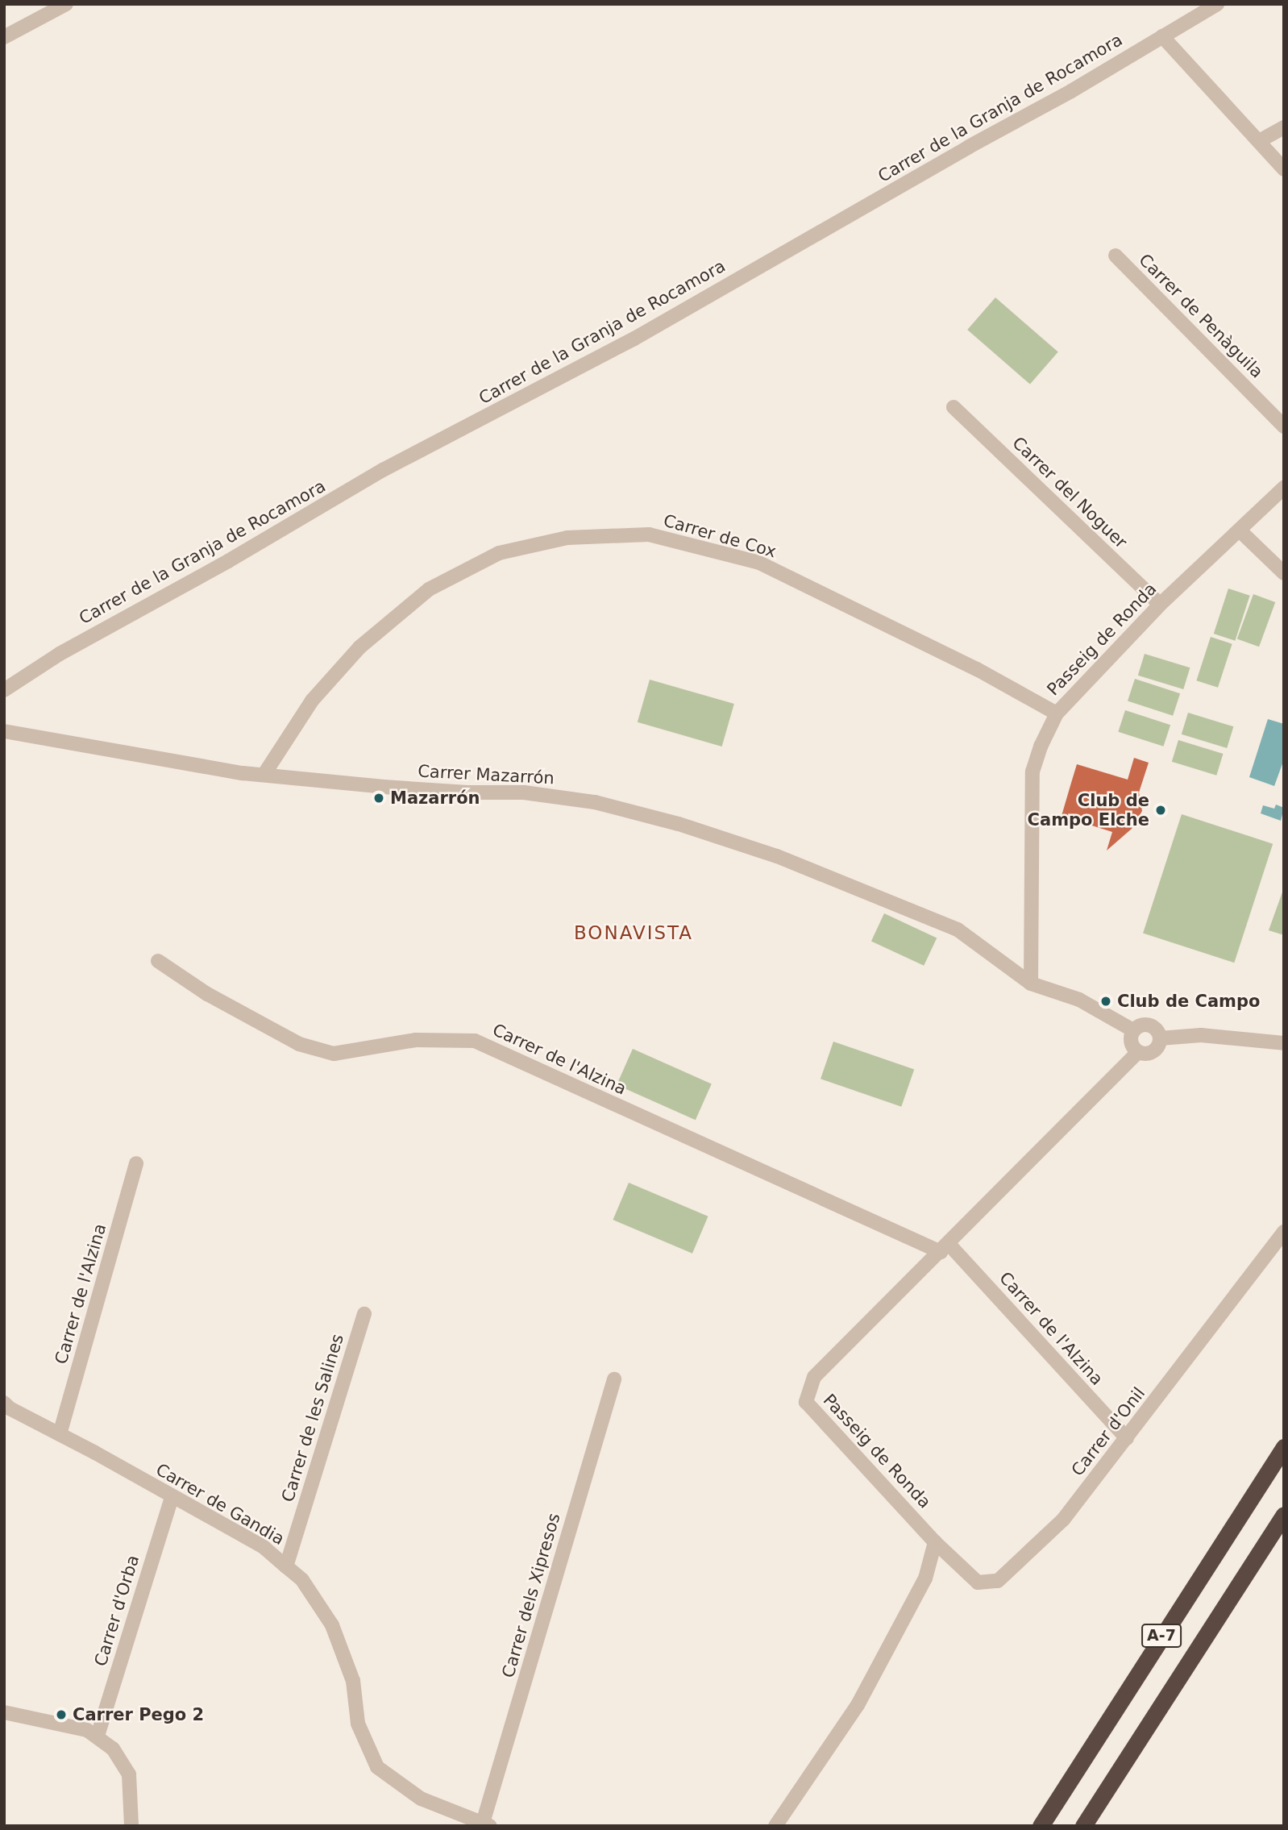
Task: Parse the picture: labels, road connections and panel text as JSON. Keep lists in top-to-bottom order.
{
  "streets": {
    "highway": ["A-7"],
    "street": [
      "Carrer de la Granja de Rocamora",
      "Carrer de Penàguila",
      "Carrer del Noguer",
      "Carrer de Cox",
      "Passeig de Ronda",
      "Carrer Mazarrón",
      "Carrer de l'Alzina",
      "Carrer de les Salines",
      "Carrer d'Onil",
      "Carrer de Gandia",
      "Carrer dels Xipresos",
      "Carrer d'Orba"
    ]
  },
  "crossings": [
    ["Carrer del Noguer", "Passeig de Ronda"],
    ["Carrer de Cox", "Passeig de Ronda"],
    ["Carrer de Cox", "Carrer Mazarrón"],
    ["Passeig de Ronda", "Carrer Mazarrón"],
    ["Passeig de Ronda", "Carrer de l'Alzina"],
    ["Passeig de Ronda", "Carrer d'Onil"],
    ["Carrer de l'Alzina", "Carrer d'Onil"],
    ["Carrer de l'Alzina", "Carrer de Gandia"],
    ["Carrer de les Salines", "Carrer de Gandia"],
    ["Carrer de Gandia", "Carrer dels Xipresos"],
    ["Carrer de Gandia", "Carrer d'Orba"]
  ],
  "districts": ["BONAVISTA"],
  "places": [
    "Mazarrón",
    "Club de Campo Elche",
    "Club de Campo",
    "Carrer Pego 2"
  ]
}
